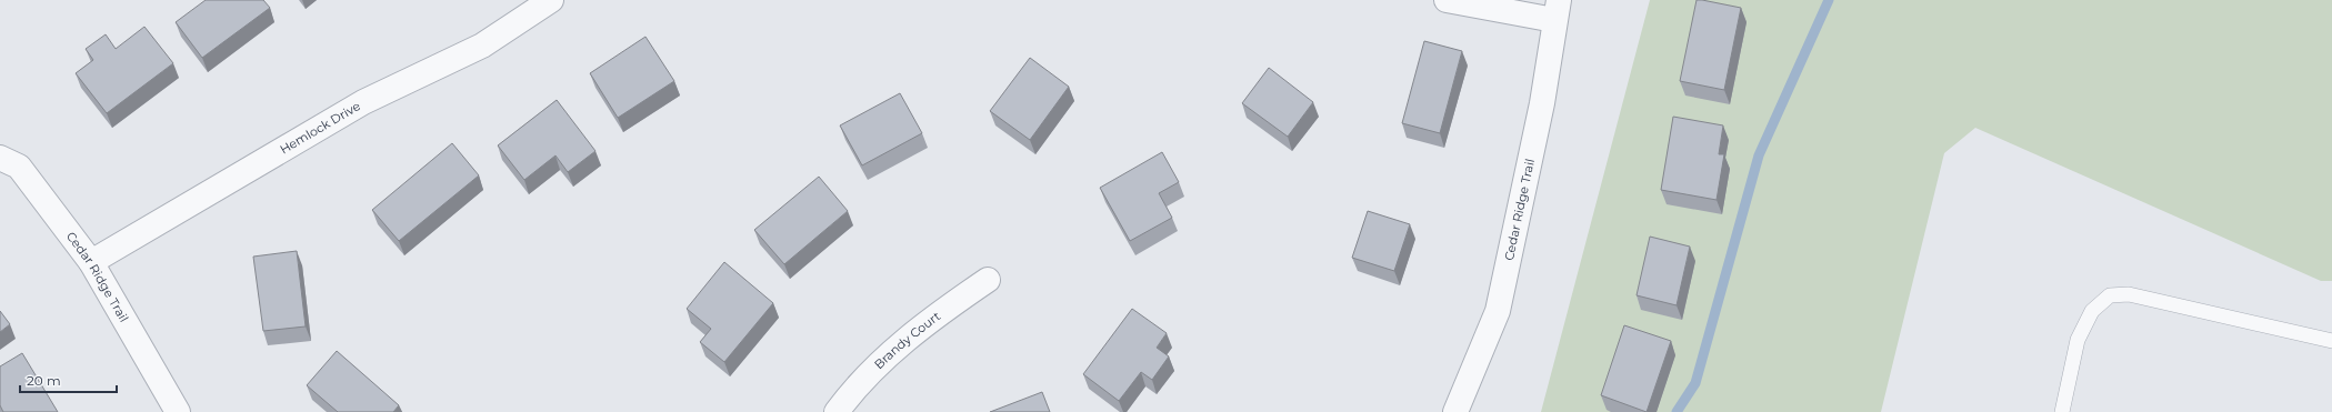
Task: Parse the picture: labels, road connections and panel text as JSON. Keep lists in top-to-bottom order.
{
  "streets": {
    "street": ["Hemlock Drive", "Cedar Ridge Trail", "Brandy Court"]
  },
  "crossings": [
    ["Hemlock Drive", "Cedar Ridge Trail"]
  ],
  "scale_bar": "20 m"
}
